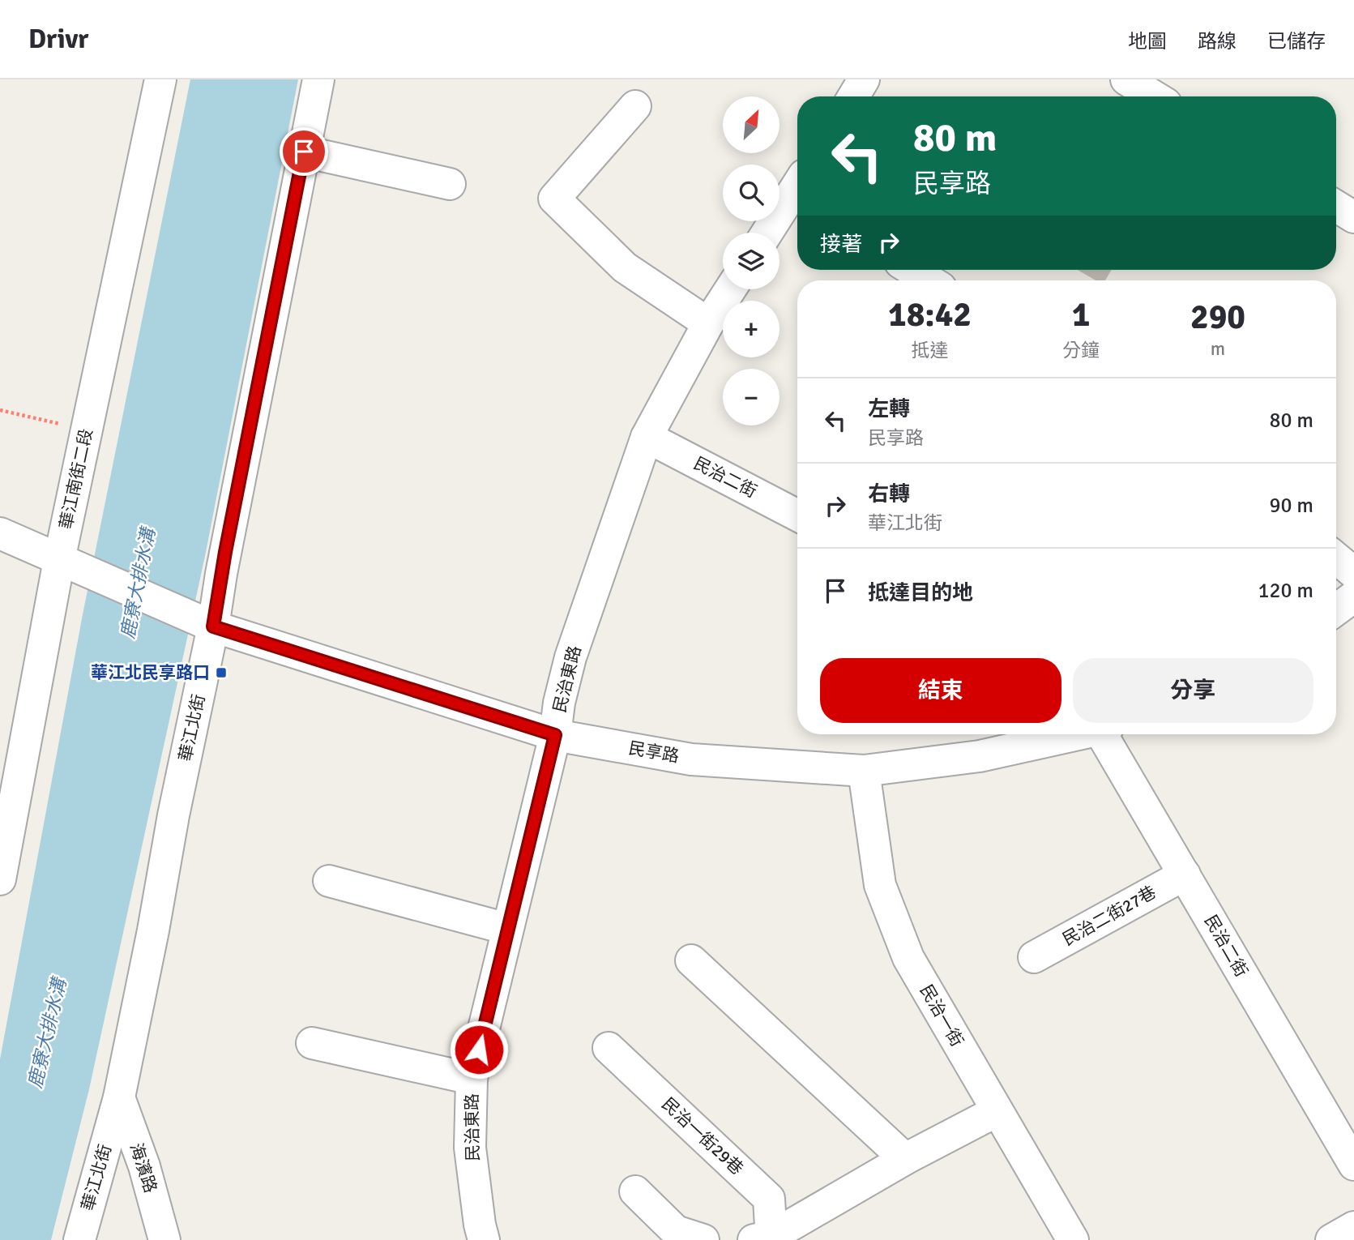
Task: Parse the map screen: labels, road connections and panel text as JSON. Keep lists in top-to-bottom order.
{
  "streets": {
    "street": [
      "民治二街",
      "華江南街二段",
      "民治東路",
      "華江北街",
      "民享路",
      "民治二街27巷",
      "民治一街",
      "民治一街29巷",
      "海濱路"
    ]
  },
  "crossings": [
    ["民治二街", "民治東路"],
    ["民治二街", "民治二街27巷"],
    ["華江南街二段", "民享路"],
    ["民治東路", "民享路"],
    ["華江北街", "民享路"],
    ["華江北街", "海濱路"],
    ["民享路", "民治一街"],
    ["民治一街", "民治一街29巷"]
  ],
  "water": ["鹿寮大排水溝"],
  "places": {
    "transit": ["華江北民享路口"]
  },
  "north": "top right",
  "page": {
    "header": "Drivr",
    "nav": ["地圖", "路線", "已儲存"],
    "map_buttons": ["+", "−"],
    "turn": ["80 m", "民享路"],
    "then": "接著",
    "eta": [
      "18:42",
      "抵達",
      "1",
      "分鐘",
      "290",
      "m"
    ],
    "list": [
      {
        "name": "左轉",
        "note": "民享路",
        "value": "80 m"
      },
      {
        "name": "右轉",
        "note": "華江北街",
        "value": "90 m"
      },
      {
        "name": "抵達目的地",
        "value": "120 m"
      }
    ],
    "buttons": ["結束", "分享"]
  }
}
